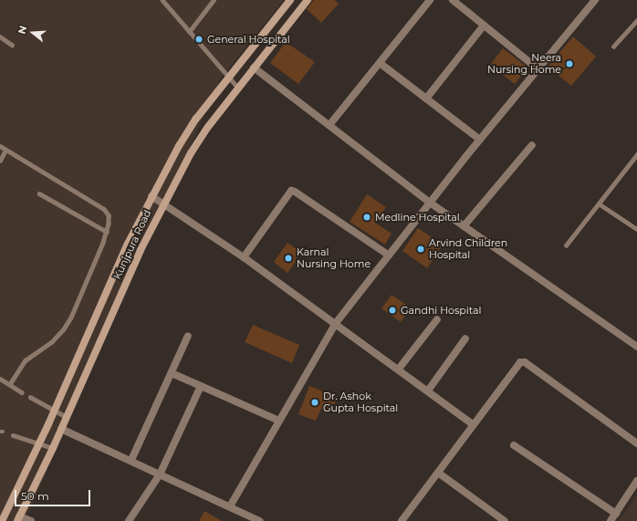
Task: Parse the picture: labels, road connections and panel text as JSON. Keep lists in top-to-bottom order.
{
  "streets": {
    "street": ["Kunjpura Road"]
  },
  "places": [
    "General Hospital",
    "Neera Nursing Home",
    "Medline Hospital",
    "Arvind Children Hospital",
    "Karnal Nursing Home",
    "Gandhi Hospital",
    "Dr. Ashok Gupta Hospital"
  ],
  "scale_bar": "50 m",
  "north": "left"
}
